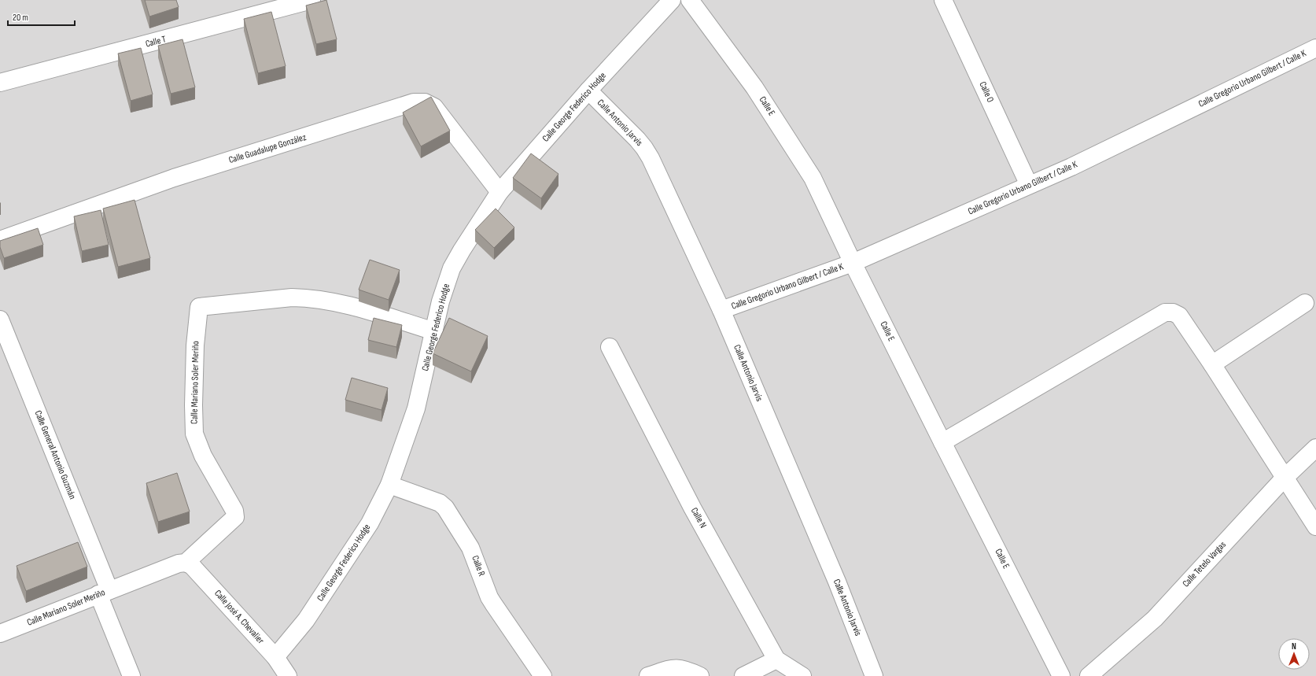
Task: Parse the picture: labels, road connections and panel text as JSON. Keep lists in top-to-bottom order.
{
  "streets": {
    "street": [
      "Calle T",
      "Calle Gregorio Urbano Gilbert / Calle K",
      "Calle O",
      "Calle E",
      "Calle George Federico Hodge",
      "Calle Antonio Jarvis",
      "Calle Guadalupe González",
      "Calle Mariano Soler Meriño",
      "Calle General Antonio Guzmán",
      "Calle N",
      "Calle Tetelo Vargas",
      "Calle R",
      "Calle José A. Chevalier"
    ]
  },
  "crossings": [
    ["Calle Gregorio Urbano Gilbert / Calle K", "Calle O"],
    ["Calle Gregorio Urbano Gilbert / Calle K", "Calle E"],
    ["Calle Gregorio Urbano Gilbert / Calle K", "Calle Antonio Jarvis"],
    ["Calle George Federico Hodge", "Calle Antonio Jarvis"],
    ["Calle George Federico Hodge", "Calle Guadalupe González"],
    ["Calle George Federico Hodge", "Calle Mariano Soler Meriño"],
    ["Calle George Federico Hodge", "Calle R"],
    ["Calle George Federico Hodge", "Calle José A. Chevalier"],
    ["Calle Mariano Soler Meriño", "Calle General Antonio Guzmán"],
    ["Calle Mariano Soler Meriño", "Calle José A. Chevalier"]
  ],
  "scale_bar": "20 m",
  "north": "top"
}
